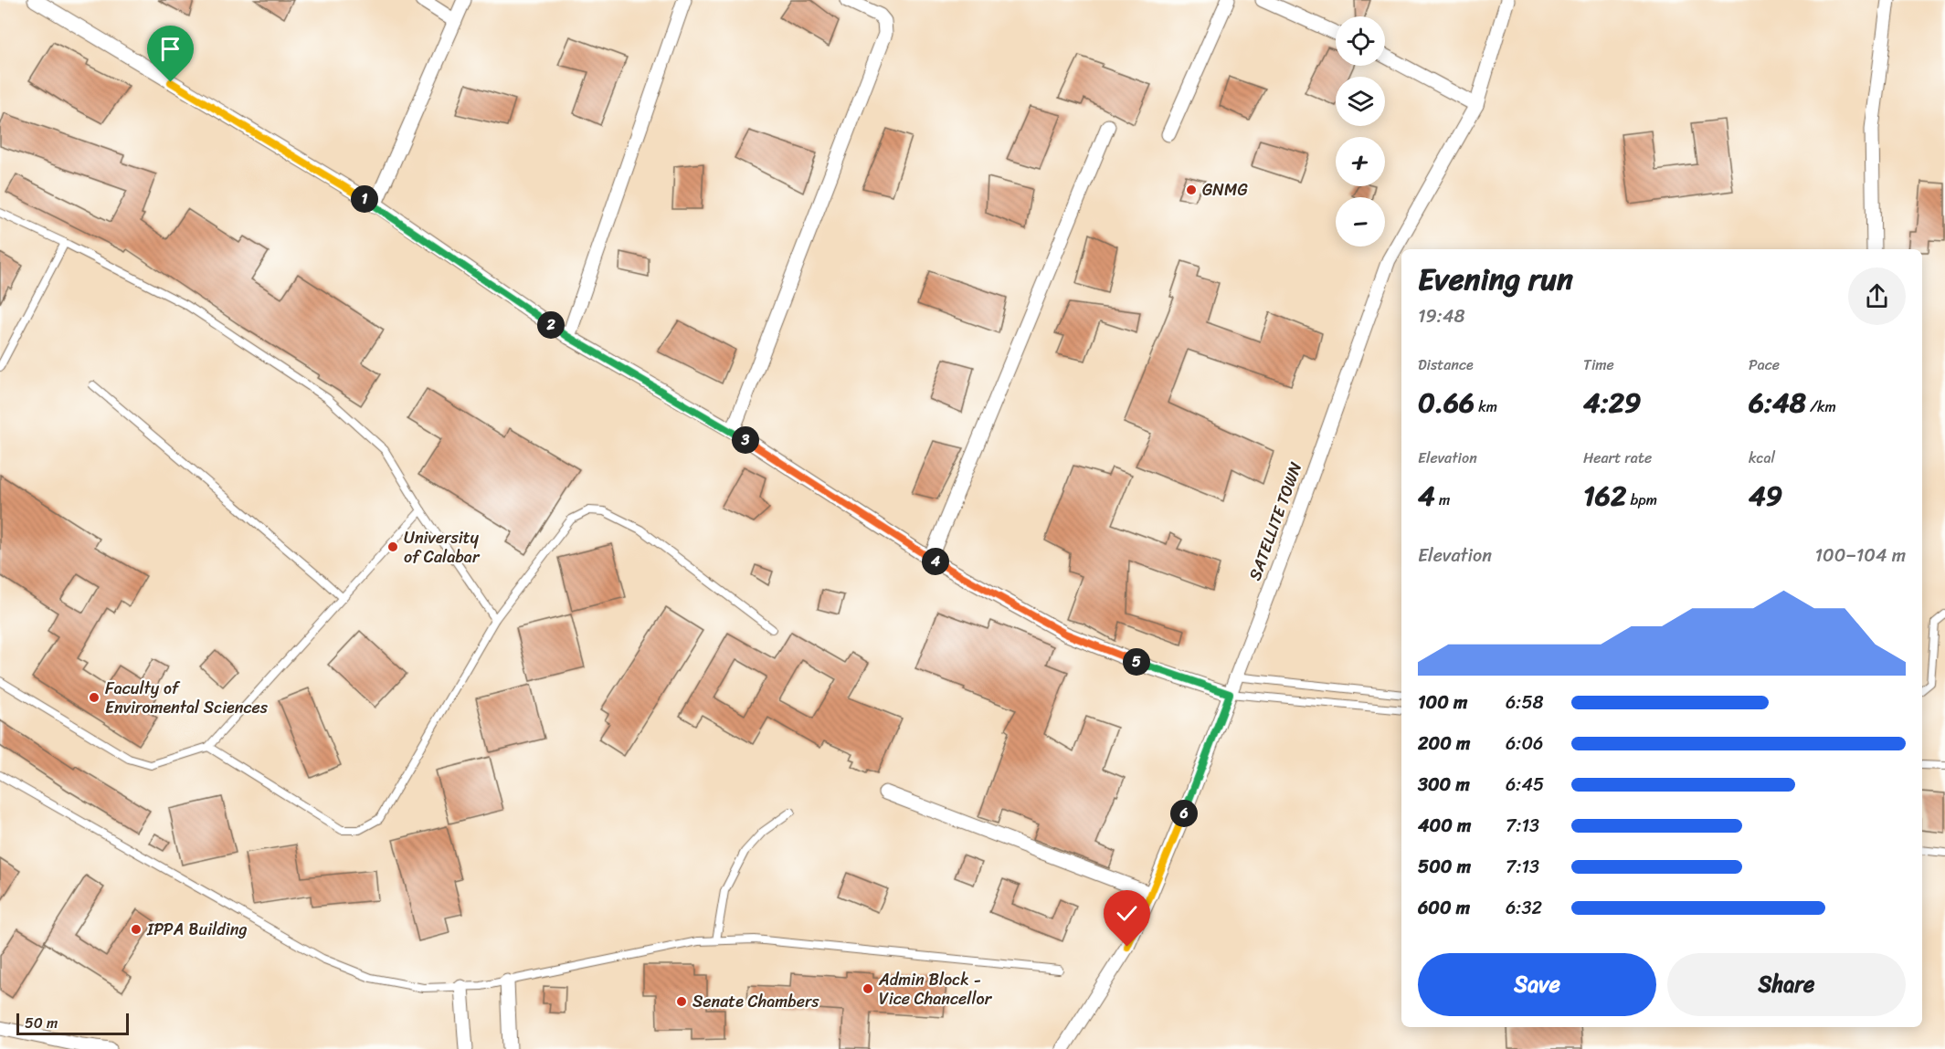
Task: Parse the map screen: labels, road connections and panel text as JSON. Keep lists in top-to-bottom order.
{
  "streets": {
    "street": ["SATELLITE TOWN"]
  },
  "places": [
    "GNMG",
    "University of Calabar",
    "Faculty of Enviromental Sciences",
    "IPPA Building",
    "Admin Block - Vice Chancellor",
    "Senate Chambers"
  ],
  "scale_bar": "50 m",
  "page": {
    "map_buttons": ["+", "−"],
    "pins": [
      "1",
      "2",
      "3",
      "4",
      "5",
      "6"
    ],
    "heading": ["Evening run", "19:48"],
    "stats": [
      ["Distance", "0.66 km"],
      ["Time", "4:29"],
      ["Pace", "6:48 /km"],
      ["Elevation", "4 m"],
      ["Heart rate", "162 bpm"],
      ["kcal", "49"]
    ],
    "chart": ["Elevation", "100–104 m"],
    "list": [
      {
        "name": "100 m",
        "note": "6:58"
      },
      {
        "name": "200 m",
        "note": "6:06"
      },
      {
        "name": "300 m",
        "note": "6:45"
      },
      {
        "name": "400 m",
        "note": "7:13"
      },
      {
        "name": "500 m",
        "note": "7:13"
      },
      {
        "name": "600 m",
        "note": "6:32"
      }
    ],
    "buttons": ["Save", "Share"],
    "scale": "50 m"
  }
}
